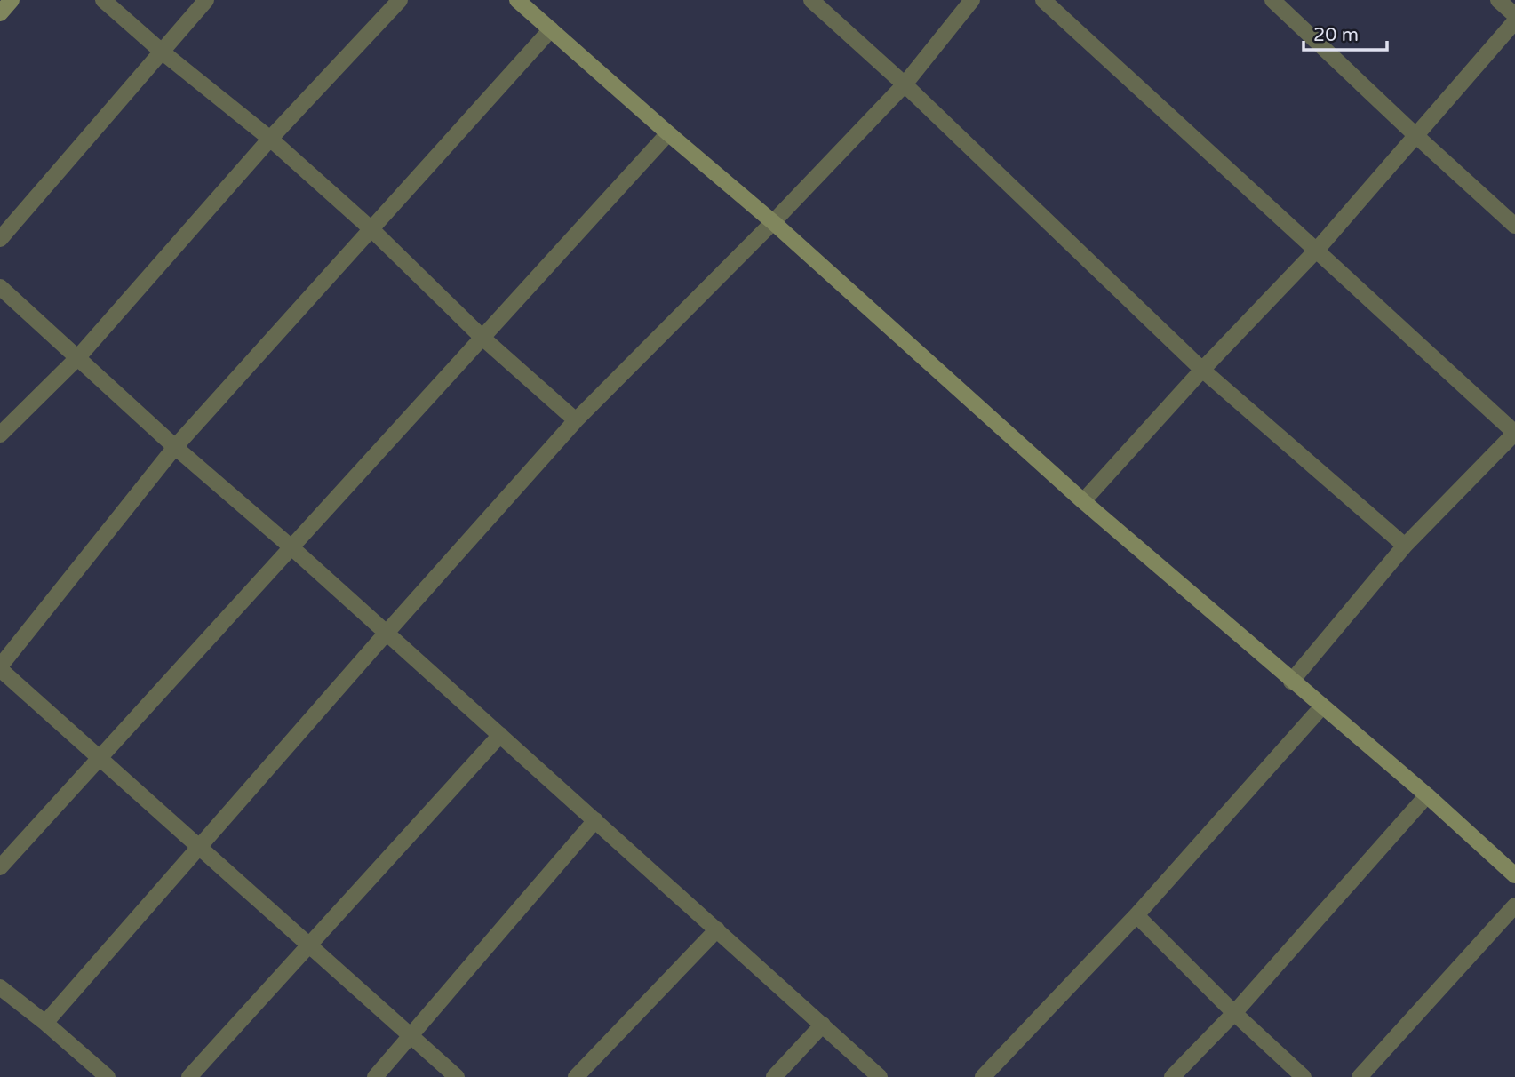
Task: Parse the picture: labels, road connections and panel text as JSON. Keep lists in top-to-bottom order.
{
  "scale_bar": "20 m"
}
